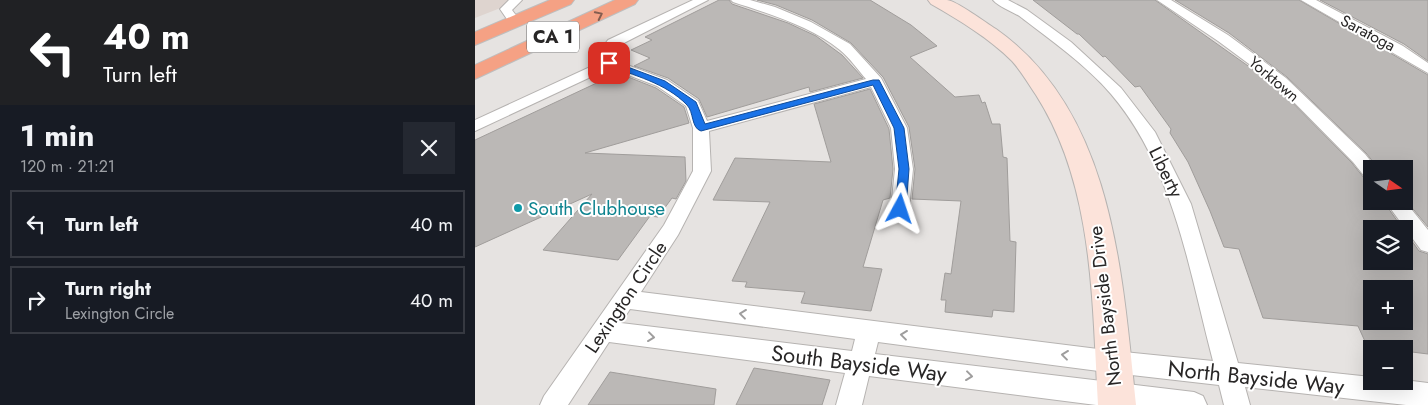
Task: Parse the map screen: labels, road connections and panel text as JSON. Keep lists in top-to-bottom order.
{
  "streets": {
    "highway": ["CA 1"],
    "street": ["North Bayside Drive"],
    "lane": [
      "Saratoga",
      "Yorktown",
      "Liberty",
      "Lexington Circle",
      "South Bayside Way",
      "North Bayside Way"
    ]
  },
  "crossings": [
    ["Liberty", "North Bayside Way"],
    ["Lexington Circle", "South Bayside Way"],
    ["North Bayside Drive", "South Bayside Way"],
    ["North Bayside Drive", "North Bayside Way"],
    ["South Bayside Way", "North Bayside Way"]
  ],
  "places": ["South Clubhouse"],
  "north": "right",
  "page": {
    "turn": ["40 m", "Turn left"],
    "heading": ["1 min", "120 m · 21:21"],
    "map_buttons": ["+", "−"],
    "list": [
      {
        "name": "Turn left",
        "value": "40 m"
      },
      {
        "name": "Turn right",
        "note": "Lexington Circle",
        "value": "40 m"
      }
    ]
  }
}
